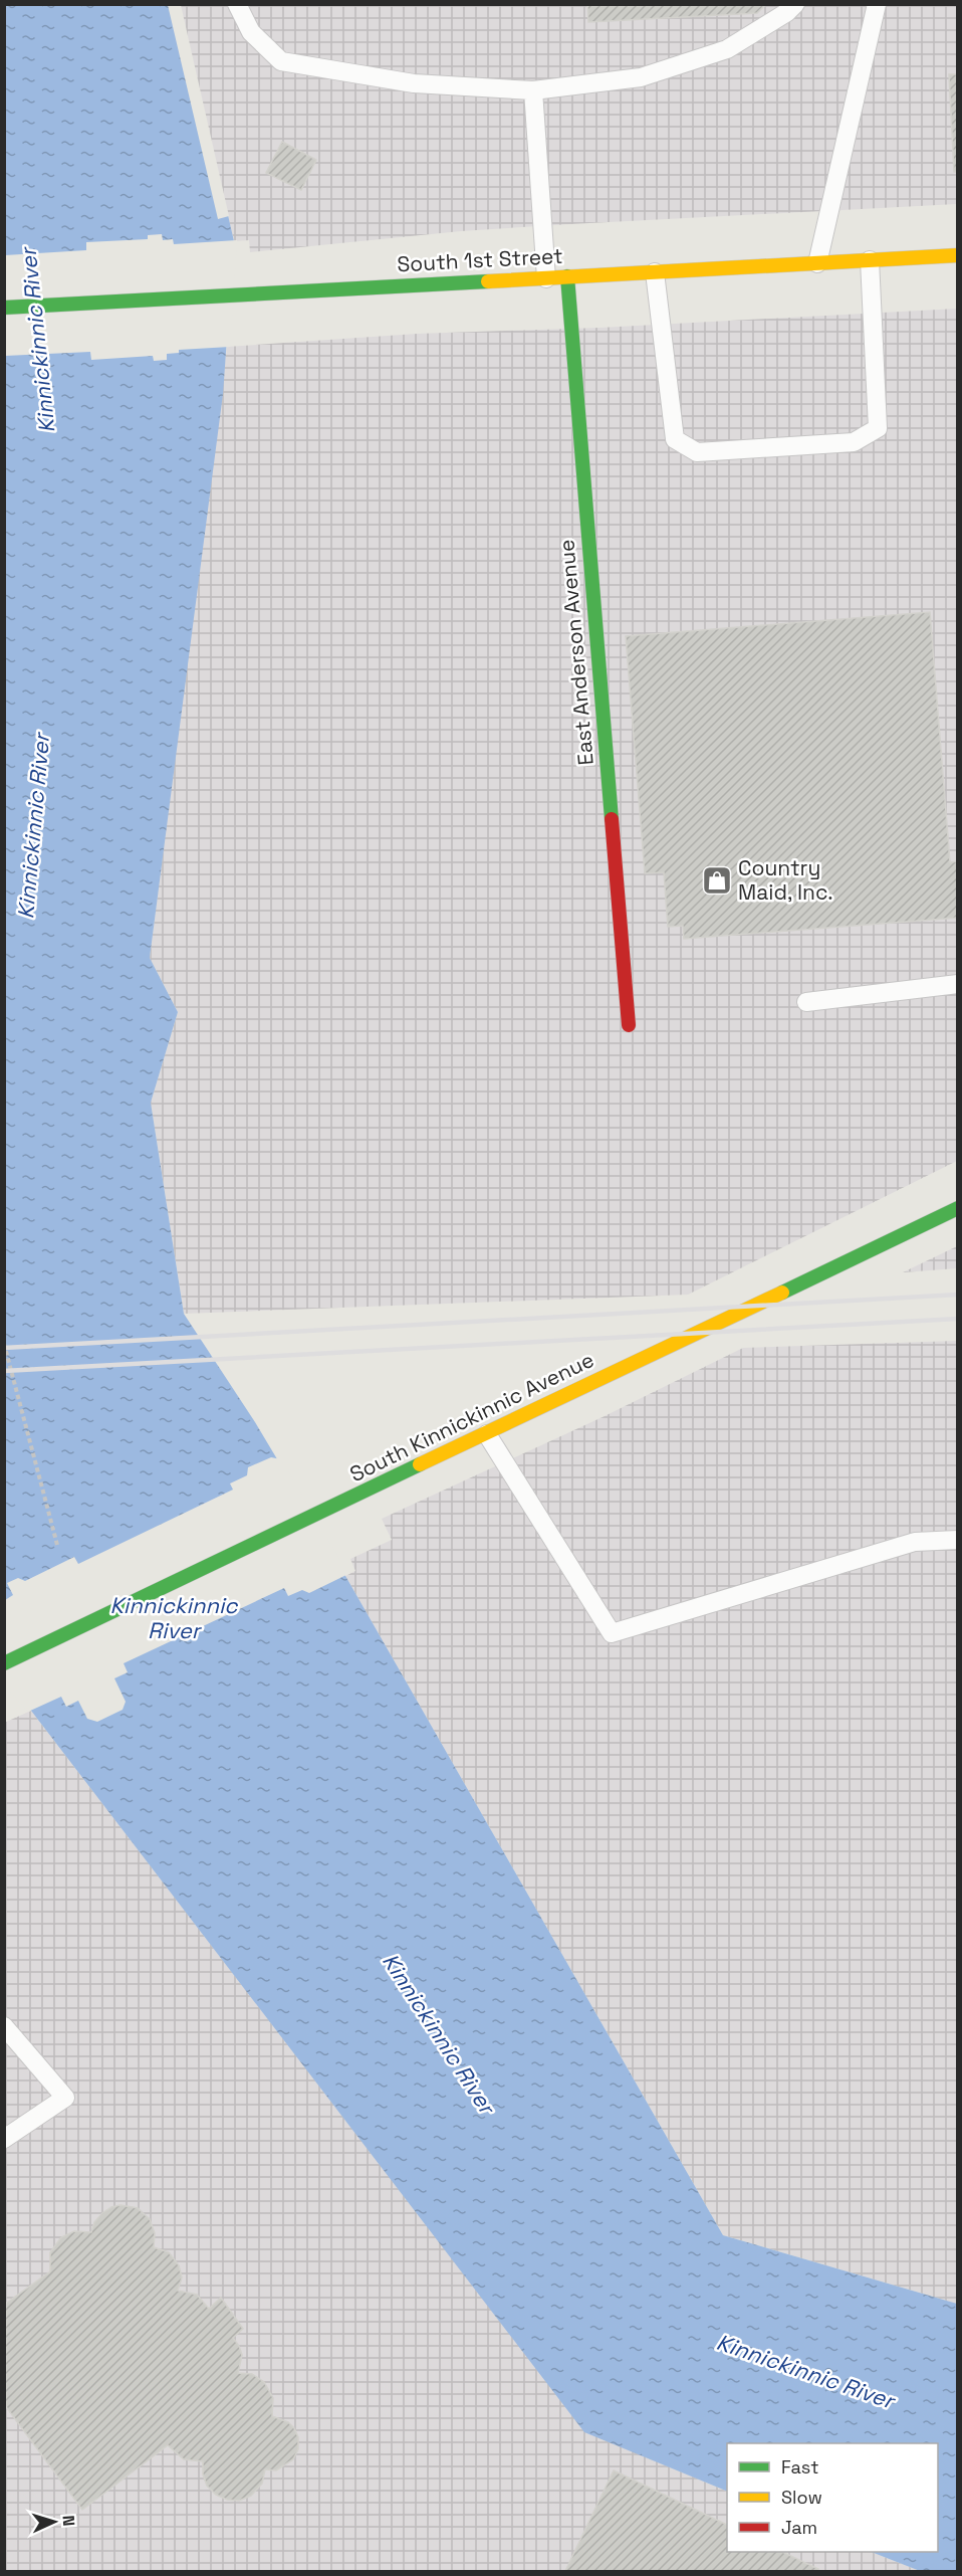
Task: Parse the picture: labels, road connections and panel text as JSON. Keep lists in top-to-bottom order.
{
  "streets": {
    "street": ["South 1st Street", "East Anderson Avenue", "South Kinnickinnic Avenue"]
  },
  "crossings": [
    ["South 1st Street", "East Anderson Avenue"]
  ],
  "water": ["Kinnickinnic River"],
  "places": {
    "shop": ["Country Maid, Inc."]
  },
  "legend": ["Fast", "Slow", "Jam"],
  "north": "right"
}
